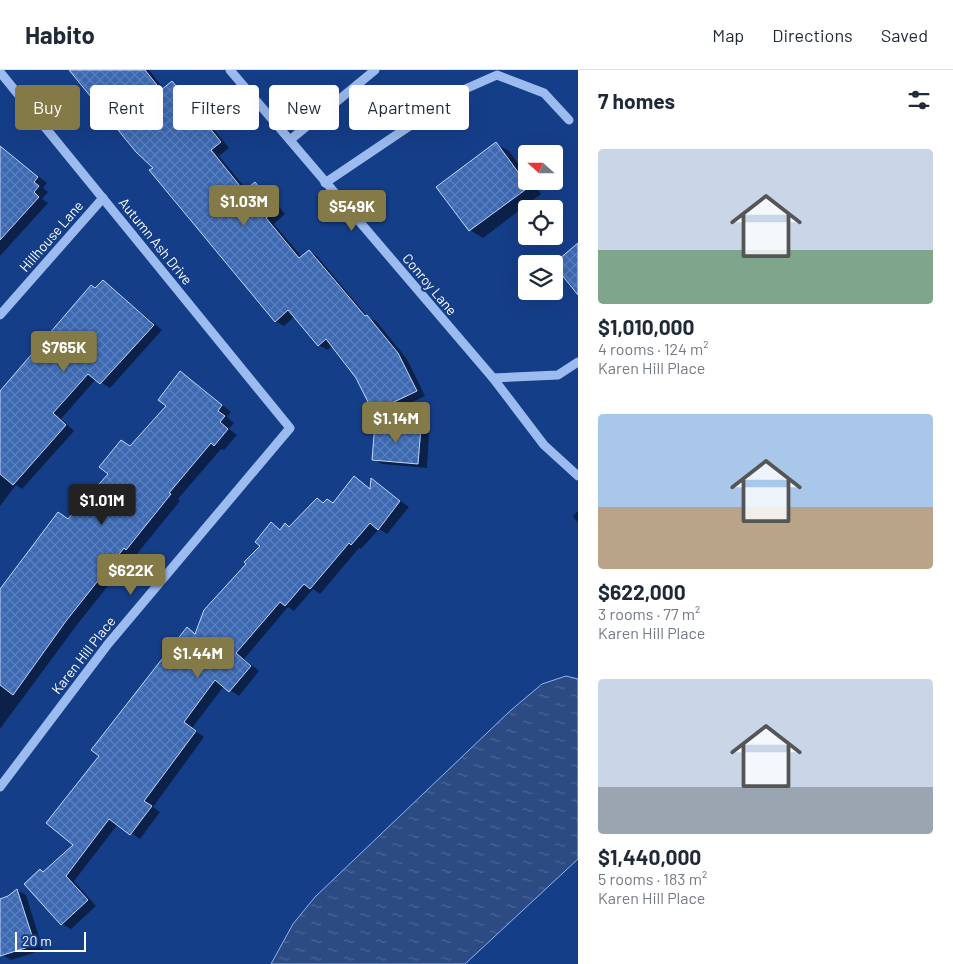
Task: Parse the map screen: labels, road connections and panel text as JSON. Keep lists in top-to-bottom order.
{
  "streets": {
    "street": [
      "Hillhouse Lane",
      "Autumn Ash Drive",
      "Conroy Lane",
      "Karen Hill Place"
    ]
  },
  "crossings": [
    ["Hillhouse Lane", "Autumn Ash Drive"],
    ["Autumn Ash Drive", "Karen Hill Place"]
  ],
  "scale_bar": "20 m",
  "north": "left",
  "page": {
    "header": "Habito",
    "nav": ["Map", "Directions", "Saved"],
    "heading": "7 homes",
    "chip": [
      "Buy",
      "Rent",
      "Filters",
      "New",
      "Apartment"
    ],
    "list": [
      {
        "name": "$1,010,000",
        "note": "4 rooms · 124 m² · Karen Hill Place"
      },
      {
        "name": "$622,000",
        "note": "3 rooms · 77 m² · Karen Hill Place"
      },
      {
        "name": "$1,440,000",
        "note": "5 rooms · 183 m² · Karen Hill Place"
      }
    ],
    "price": [
      "$1.03M",
      "$549K",
      "$765K",
      "$1.14M",
      "$1.01M",
      "$622K",
      "$1.44M"
    ],
    "scale": "20 m"
  }
}
